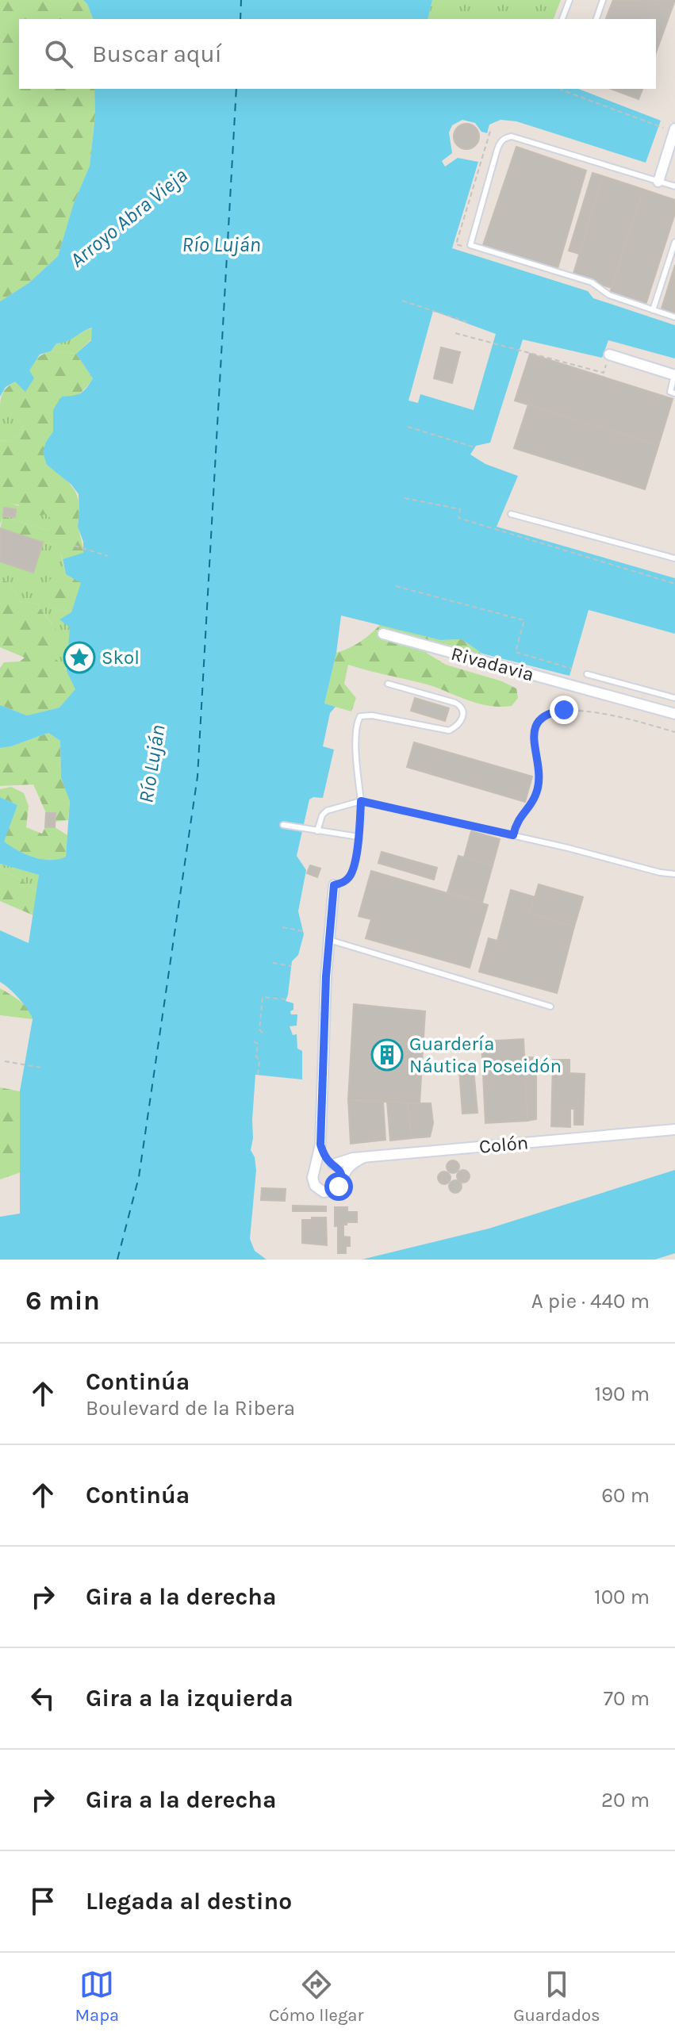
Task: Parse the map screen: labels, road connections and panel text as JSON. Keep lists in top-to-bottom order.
{
  "streets": {
    "street": ["Rivadavia", "Colón"]
  },
  "water": ["Arroyo Abra Vieja", "Río Luján"],
  "places": {
    "place": ["Skol"],
    "building": ["Guardería Náutica Poseidón"]
  },
  "page": {
    "search": "Buscar aquí",
    "heading": ["6 min", "A pie · 440 m"],
    "list": [
      ["Continúa", "Boulevard de la Ribera", "190 m"],
      ["Continúa", "60 m"],
      ["Gira a la derecha", "100 m"],
      ["Gira a la izquierda", "70 m"],
      ["Gira a la derecha", "20 m"],
      "Llegada al destino"
    ],
    "nav": ["Mapa", "Cómo llegar", "Guardados"]
  }
}
